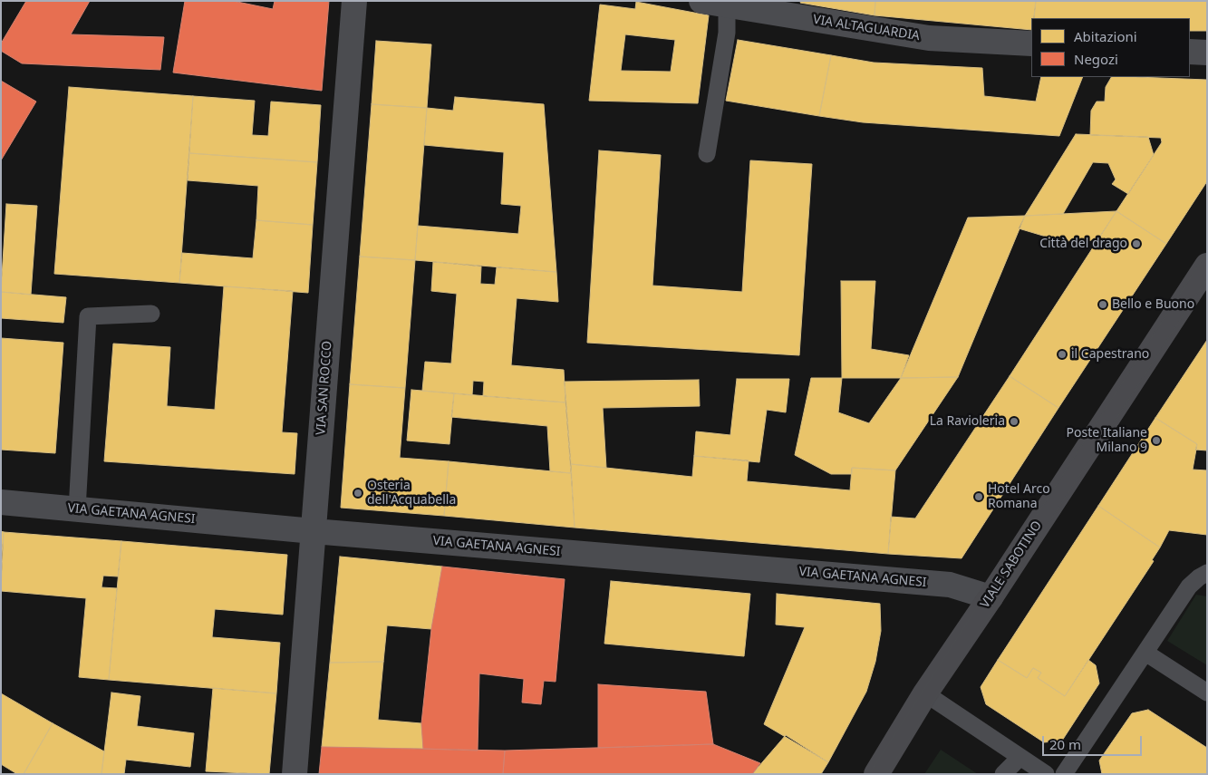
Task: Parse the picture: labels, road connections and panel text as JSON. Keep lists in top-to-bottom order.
{
  "streets": {
    "street": [
      "VIA ALTAGUARDIA",
      "VIA SAN ROCCO",
      "VIA GAETANA AGNESI",
      "VIALE SABOTINO"
    ]
  },
  "crossings": [
    ["VIA SAN ROCCO", "VIA GAETANA AGNESI"],
    ["VIA GAETANA AGNESI", "VIALE SABOTINO"]
  ],
  "places": [
    "Città del drago",
    "Bello e Buono",
    "il Capestrano",
    "La Ravioleria",
    "Poste Italiane Milano 9",
    "Osteria dell'Acquabella",
    "Hotel Arco Romana"
  ],
  "legend": ["Abitazioni", "Negozi"],
  "scale_bar": "20 m"
}
